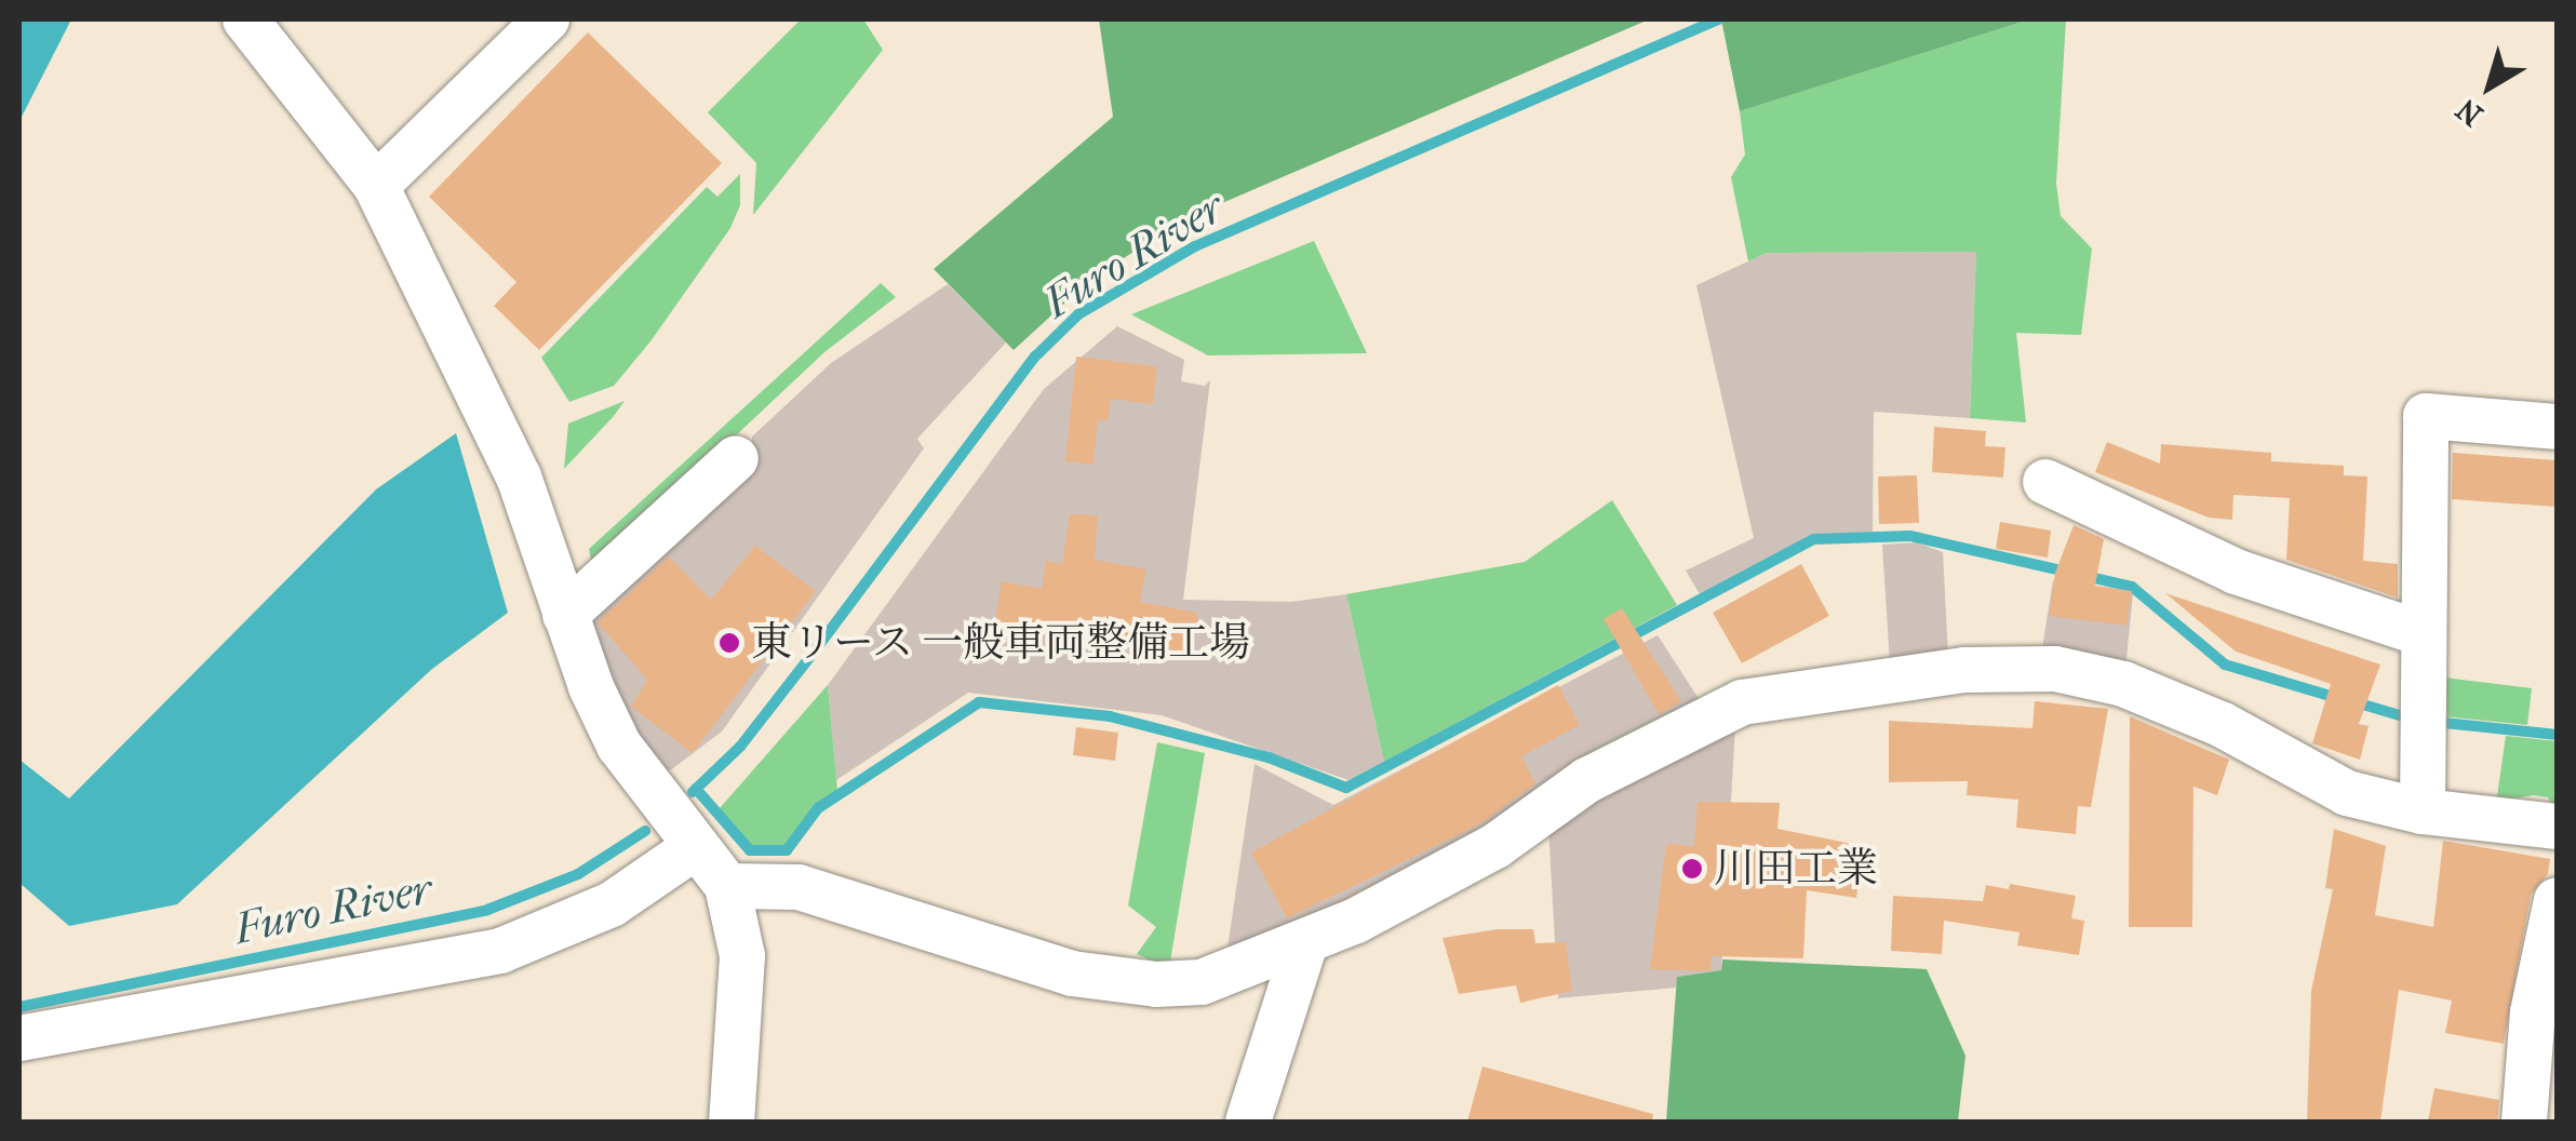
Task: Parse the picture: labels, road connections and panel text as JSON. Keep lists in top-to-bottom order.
{
  "water": ["Furo River"],
  "places": ["東リース 一般車両整備工場", "川田工業"],
  "north": "bottom left"
}
